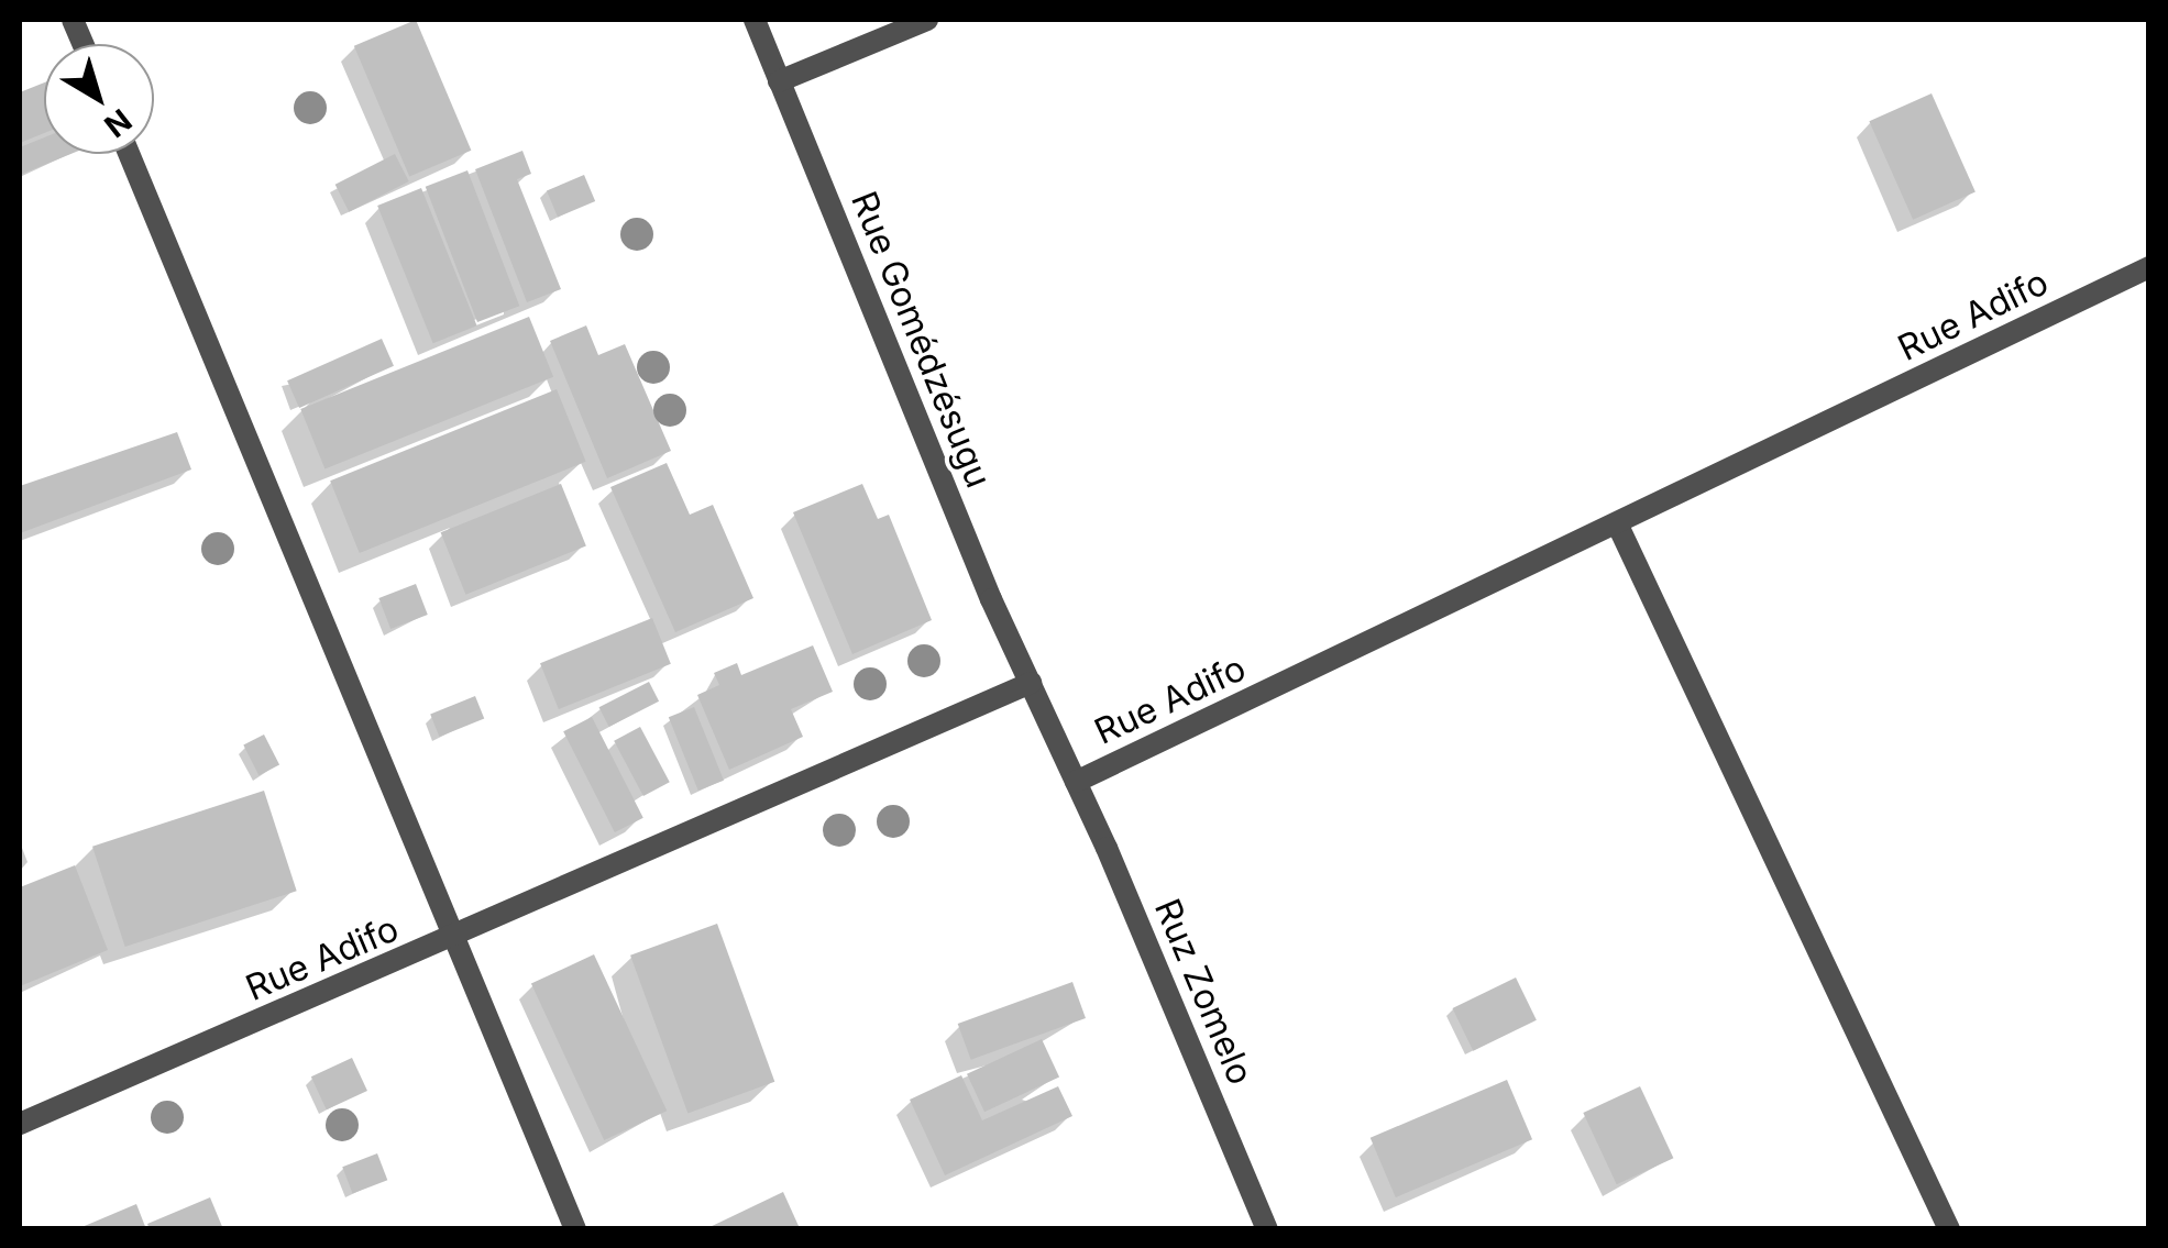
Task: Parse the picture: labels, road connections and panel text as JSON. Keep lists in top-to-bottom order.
{
  "streets": {
    "street": ["Rue Adifo", "Rue Gomédzésugu", "Ruz Zomelo"]
  },
  "crossings": [
    ["Rue Adifo", "Rue Gomédzésugu"],
    ["Rue Adifo", "Ruz Zomelo"]
  ],
  "north": "bottom right"
}
